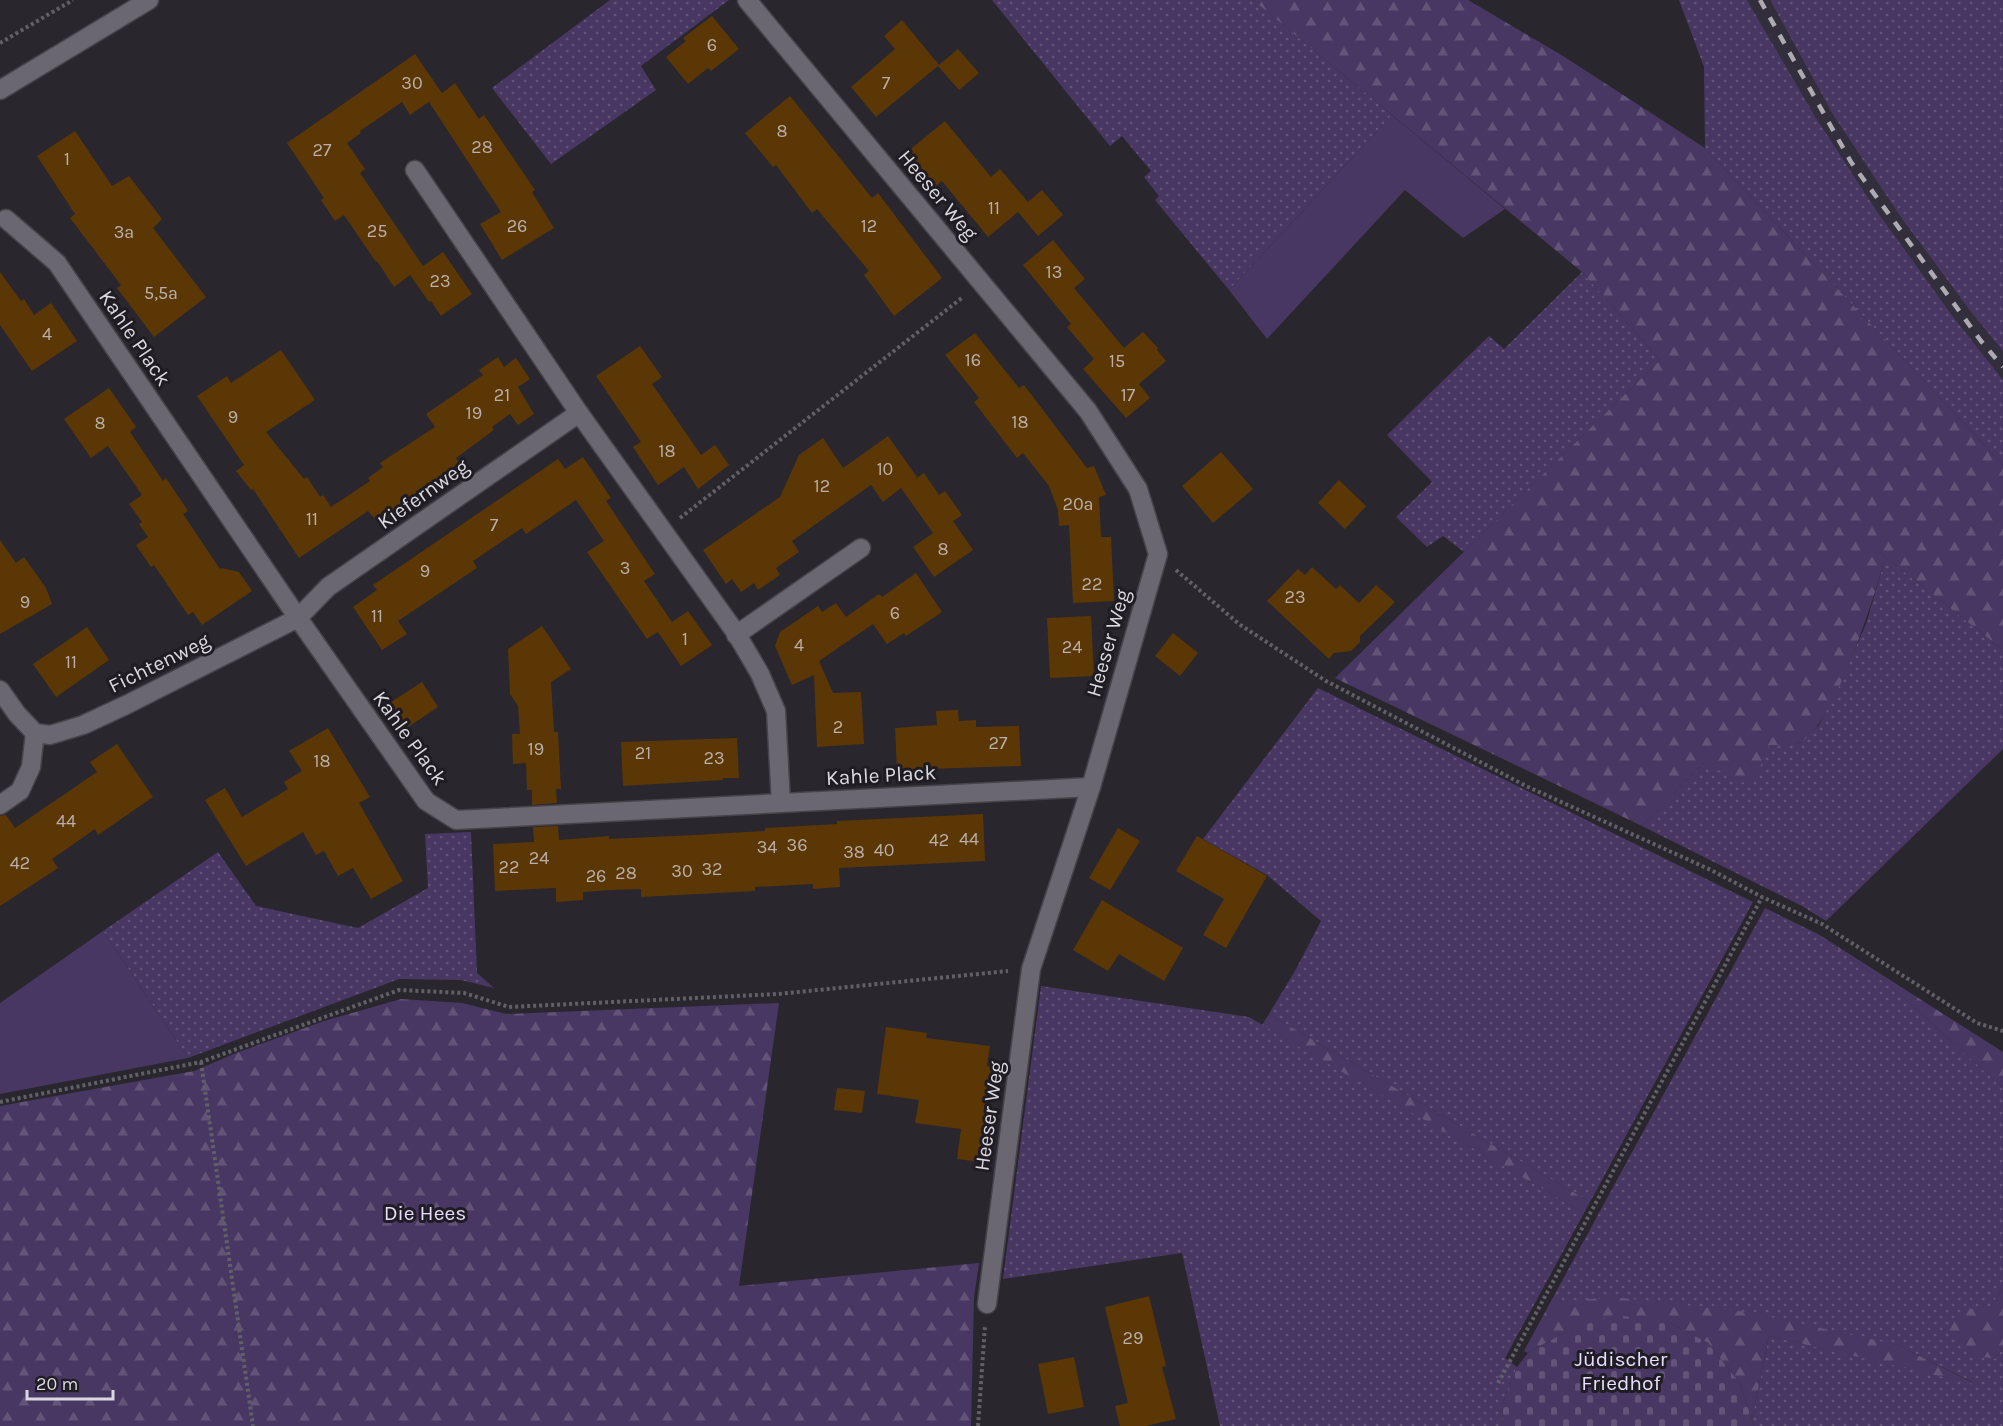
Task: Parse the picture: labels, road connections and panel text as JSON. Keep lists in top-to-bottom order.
{
  "streets": {
    "street": [
      "Heeser Weg",
      "Kahle Plack",
      "Kiefernweg",
      "Fichtenweg"
    ]
  },
  "crossings": [
    ["Heeser Weg", "Kahle Plack"],
    ["Kahle Plack", "Kiefernweg"],
    ["Kahle Plack", "Fichtenweg"],
    ["Kiefernweg", "Fichtenweg"]
  ],
  "parks": ["Die Hees", "Jüdischer Friedhof"],
  "house_numbers": [
    "6",
    "30",
    "7",
    "8",
    "28",
    "27",
    "1",
    "11",
    "26",
    "12",
    "25",
    "3a",
    "13",
    "23",
    "5,5a",
    "4",
    "16",
    "15",
    "21",
    "17",
    "19",
    "9",
    "18",
    "8",
    "18",
    "10",
    "12",
    "20a",
    "11",
    "7",
    "8",
    "3",
    "9",
    "22",
    "23",
    "9",
    "6",
    "11",
    "1",
    "4",
    "24",
    "11",
    "2",
    "27",
    "19",
    "21",
    "23",
    "18",
    "44",
    "44",
    "42",
    "36",
    "34",
    "40",
    "38",
    "24",
    "42",
    "22",
    "32",
    "30",
    "28",
    "26",
    "29"
  ],
  "scale_bar": "20 m"
}
